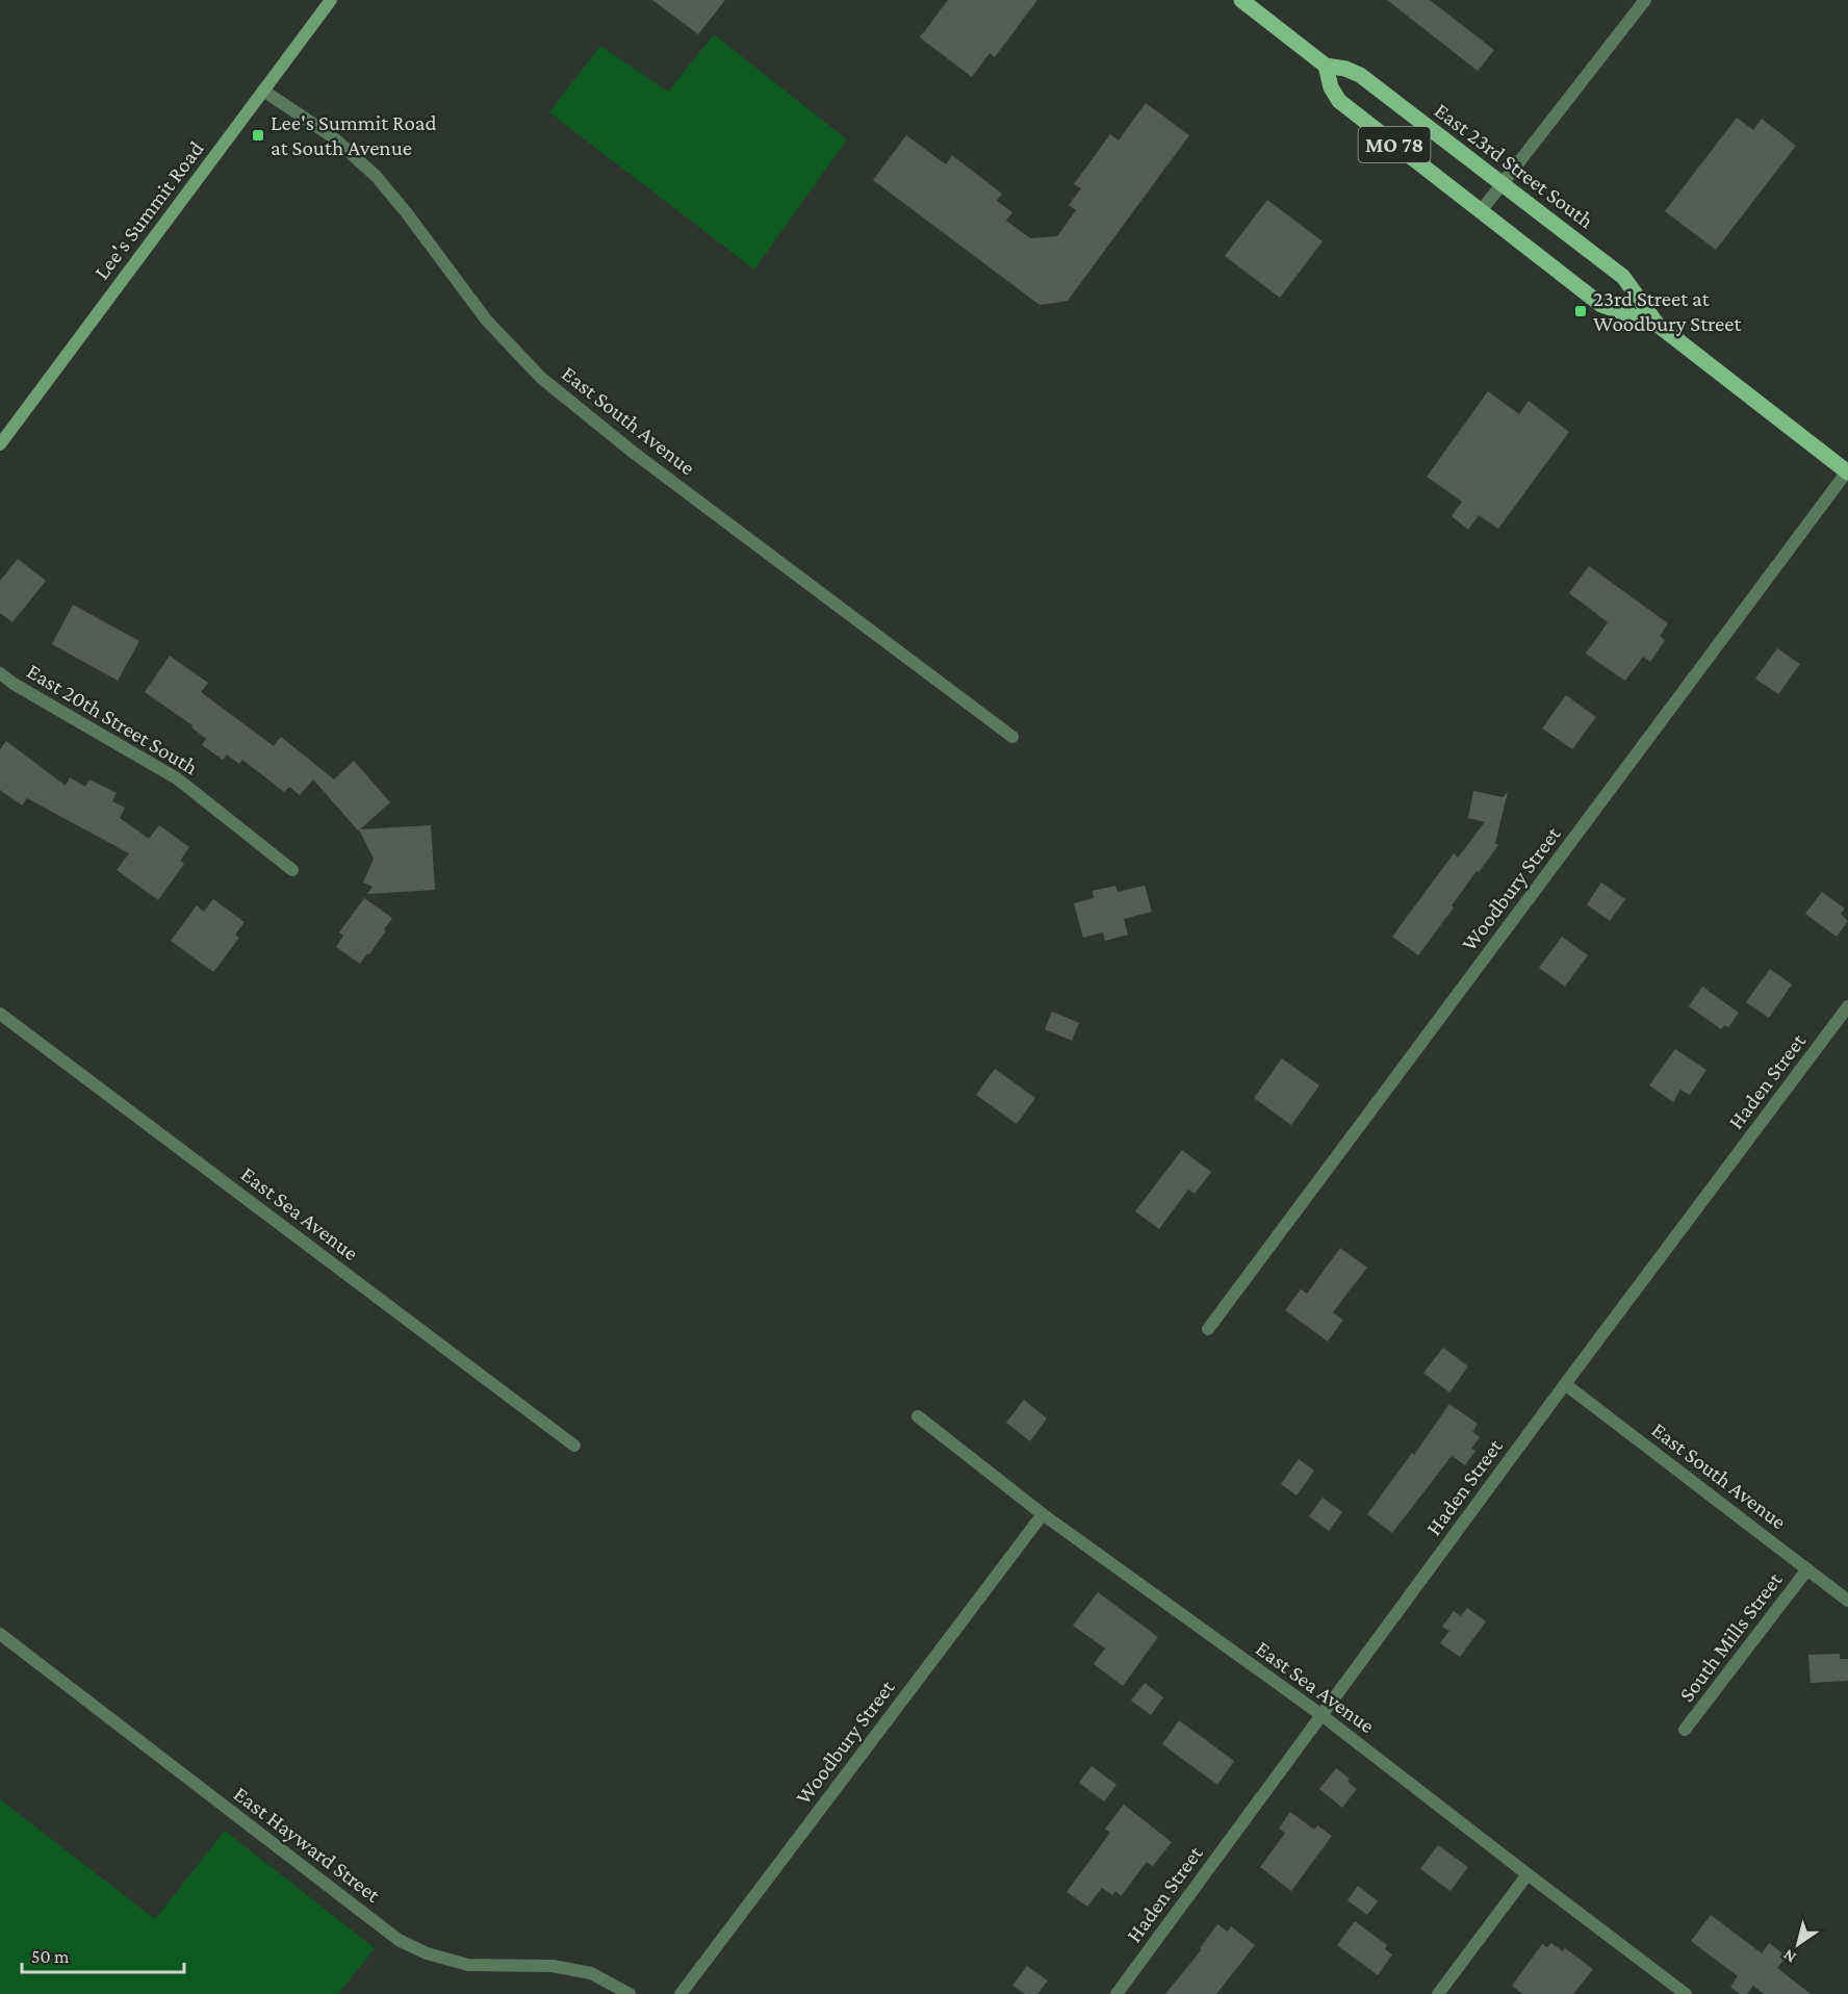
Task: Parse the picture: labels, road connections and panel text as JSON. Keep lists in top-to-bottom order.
{
  "streets": {
    "main road": ["MO 78", "East 23rd Street South", "Lee's Summit Road"],
    "street": [
      "East South Avenue",
      "East 20th Street South",
      "Woodbury Street",
      "Haden Street",
      "East Sea Avenue",
      "South Mills Street",
      "East Hayward Street"
    ]
  },
  "crossings": [
    ["East 23rd Street South", "Woodbury Street"],
    ["Lee's Summit Road", "East South Avenue"],
    ["East South Avenue", "Haden Street"],
    ["East South Avenue", "South Mills Street"],
    ["Woodbury Street", "East Sea Avenue"],
    ["Haden Street", "East Sea Avenue"]
  ],
  "places": {
    "transit": ["Lee's Summit Road at South Avenue", "23rd Street at Woodbury Street"]
  },
  "scale_bar": "50 m",
  "north": "bottom left"
}
